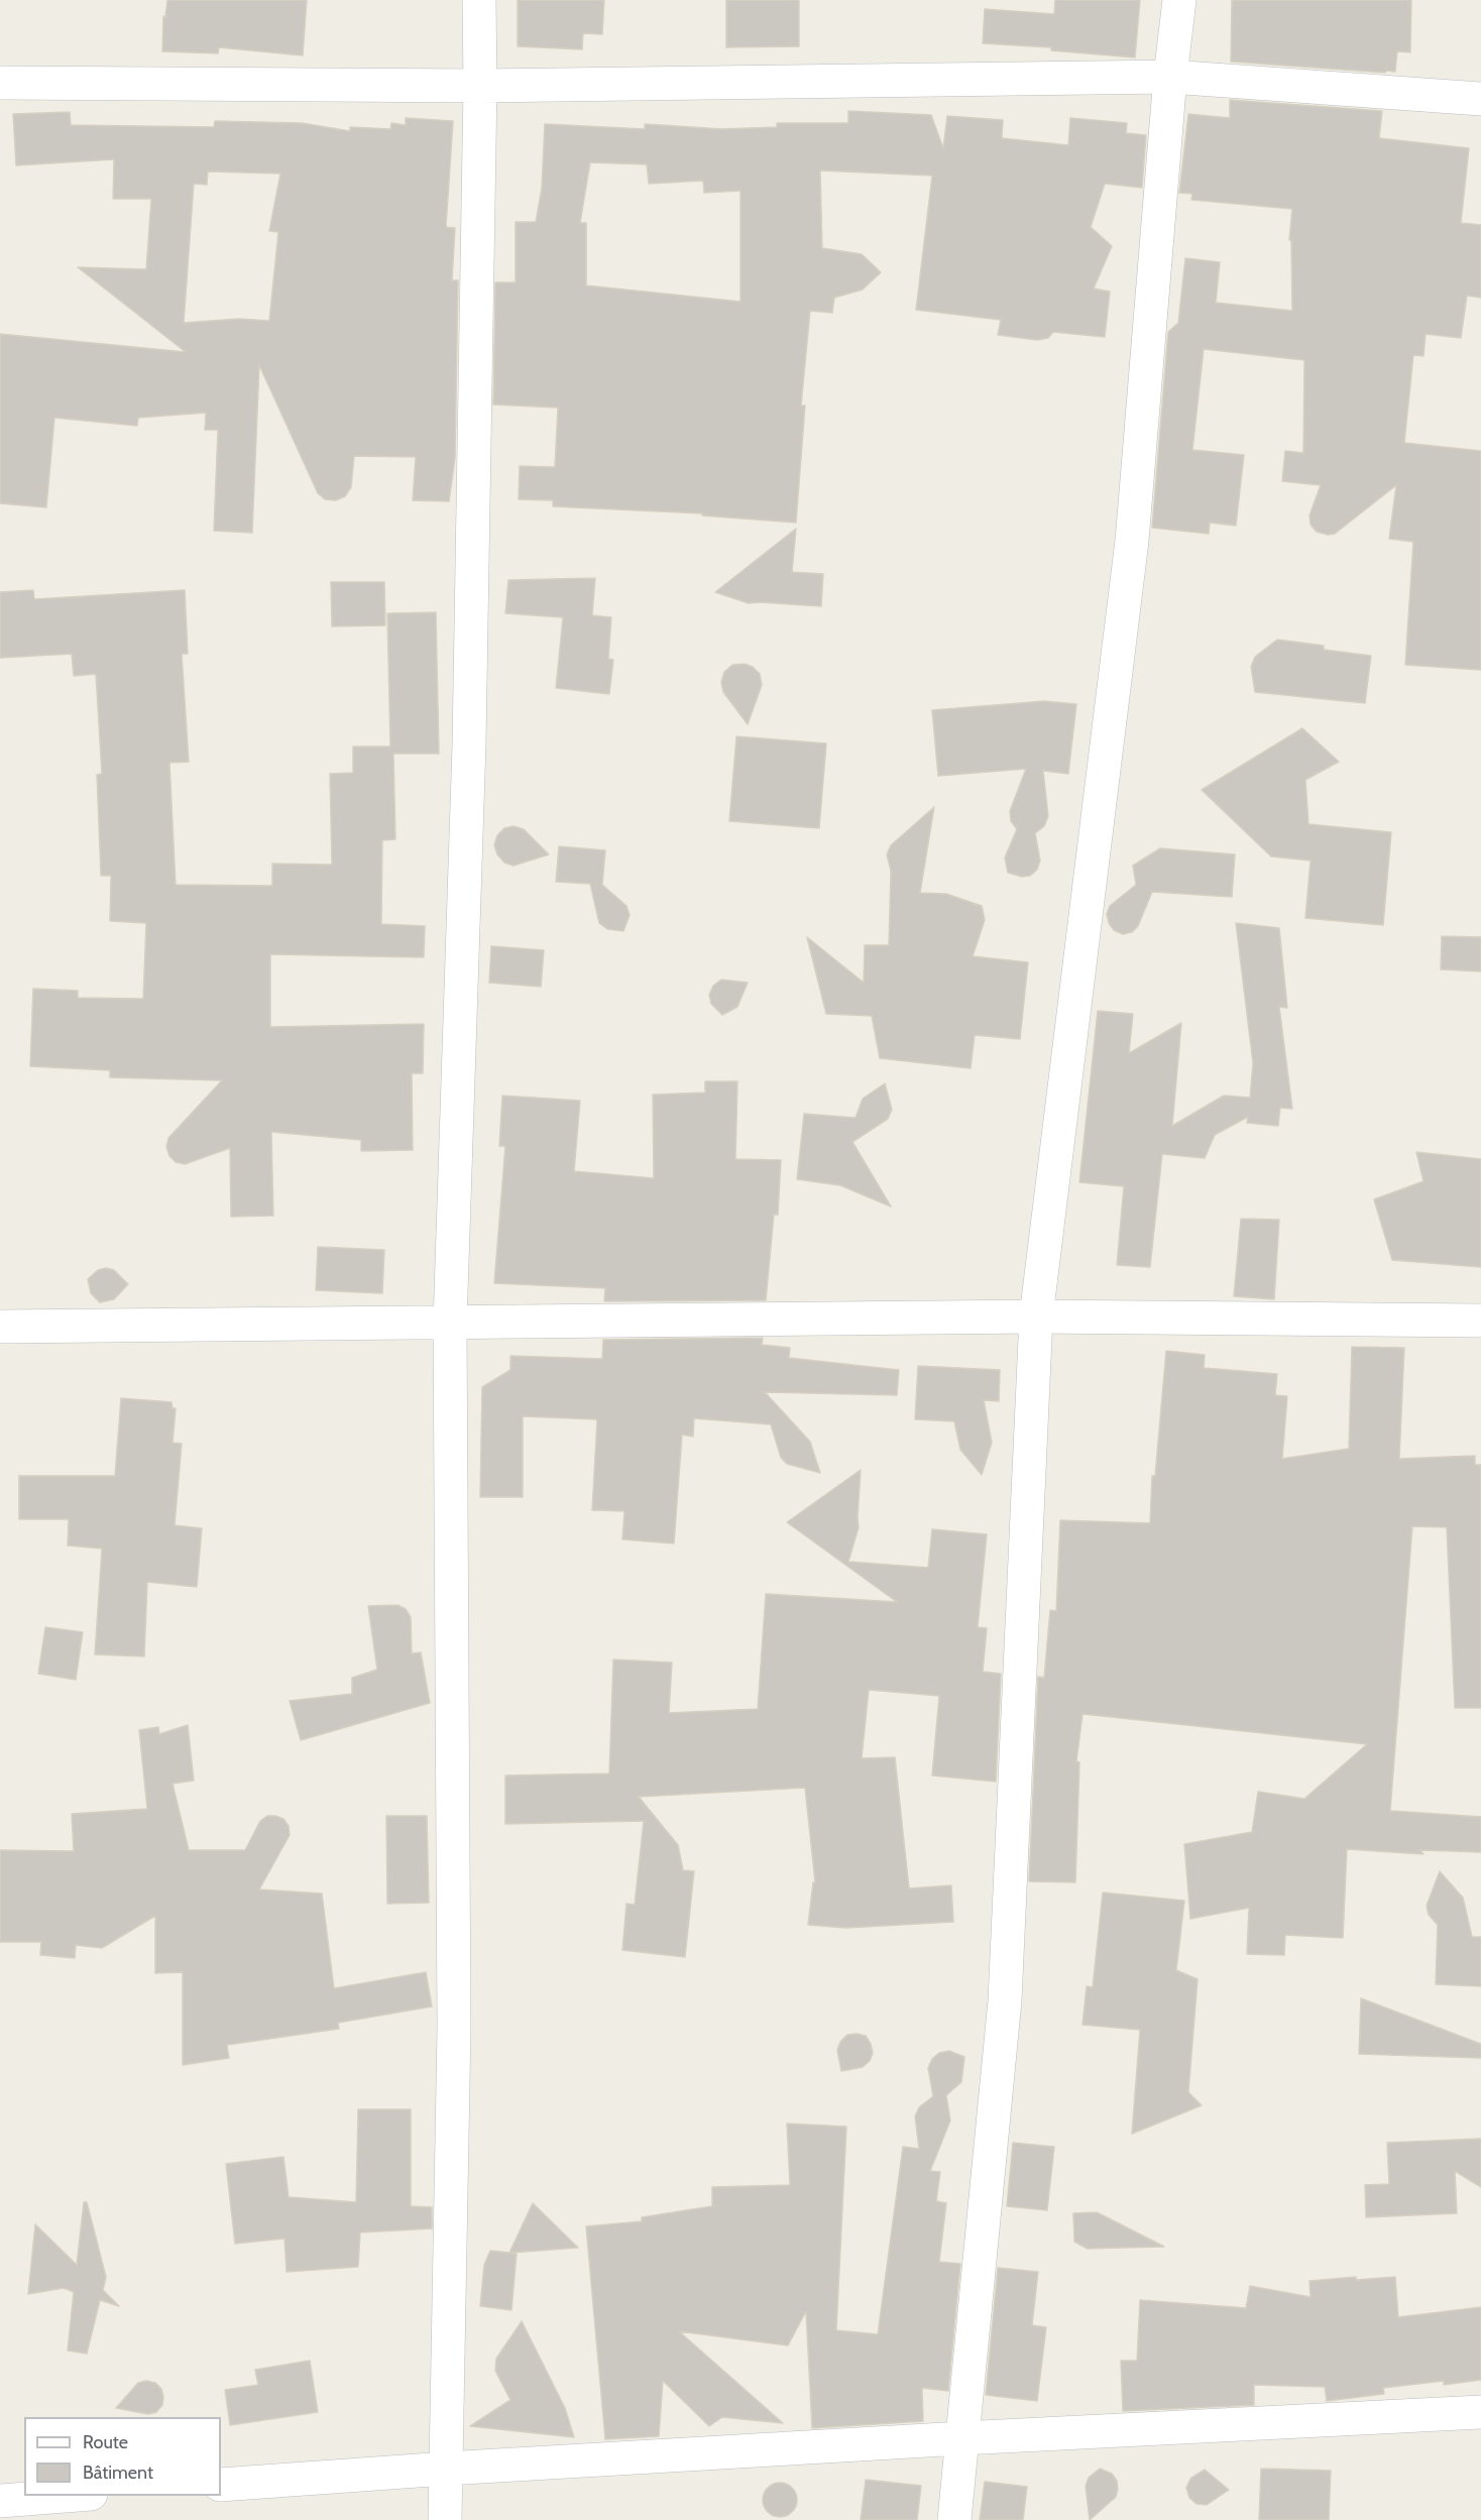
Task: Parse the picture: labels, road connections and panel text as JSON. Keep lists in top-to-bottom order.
{
  "legend": ["Route", "Bâtiment"]
}
